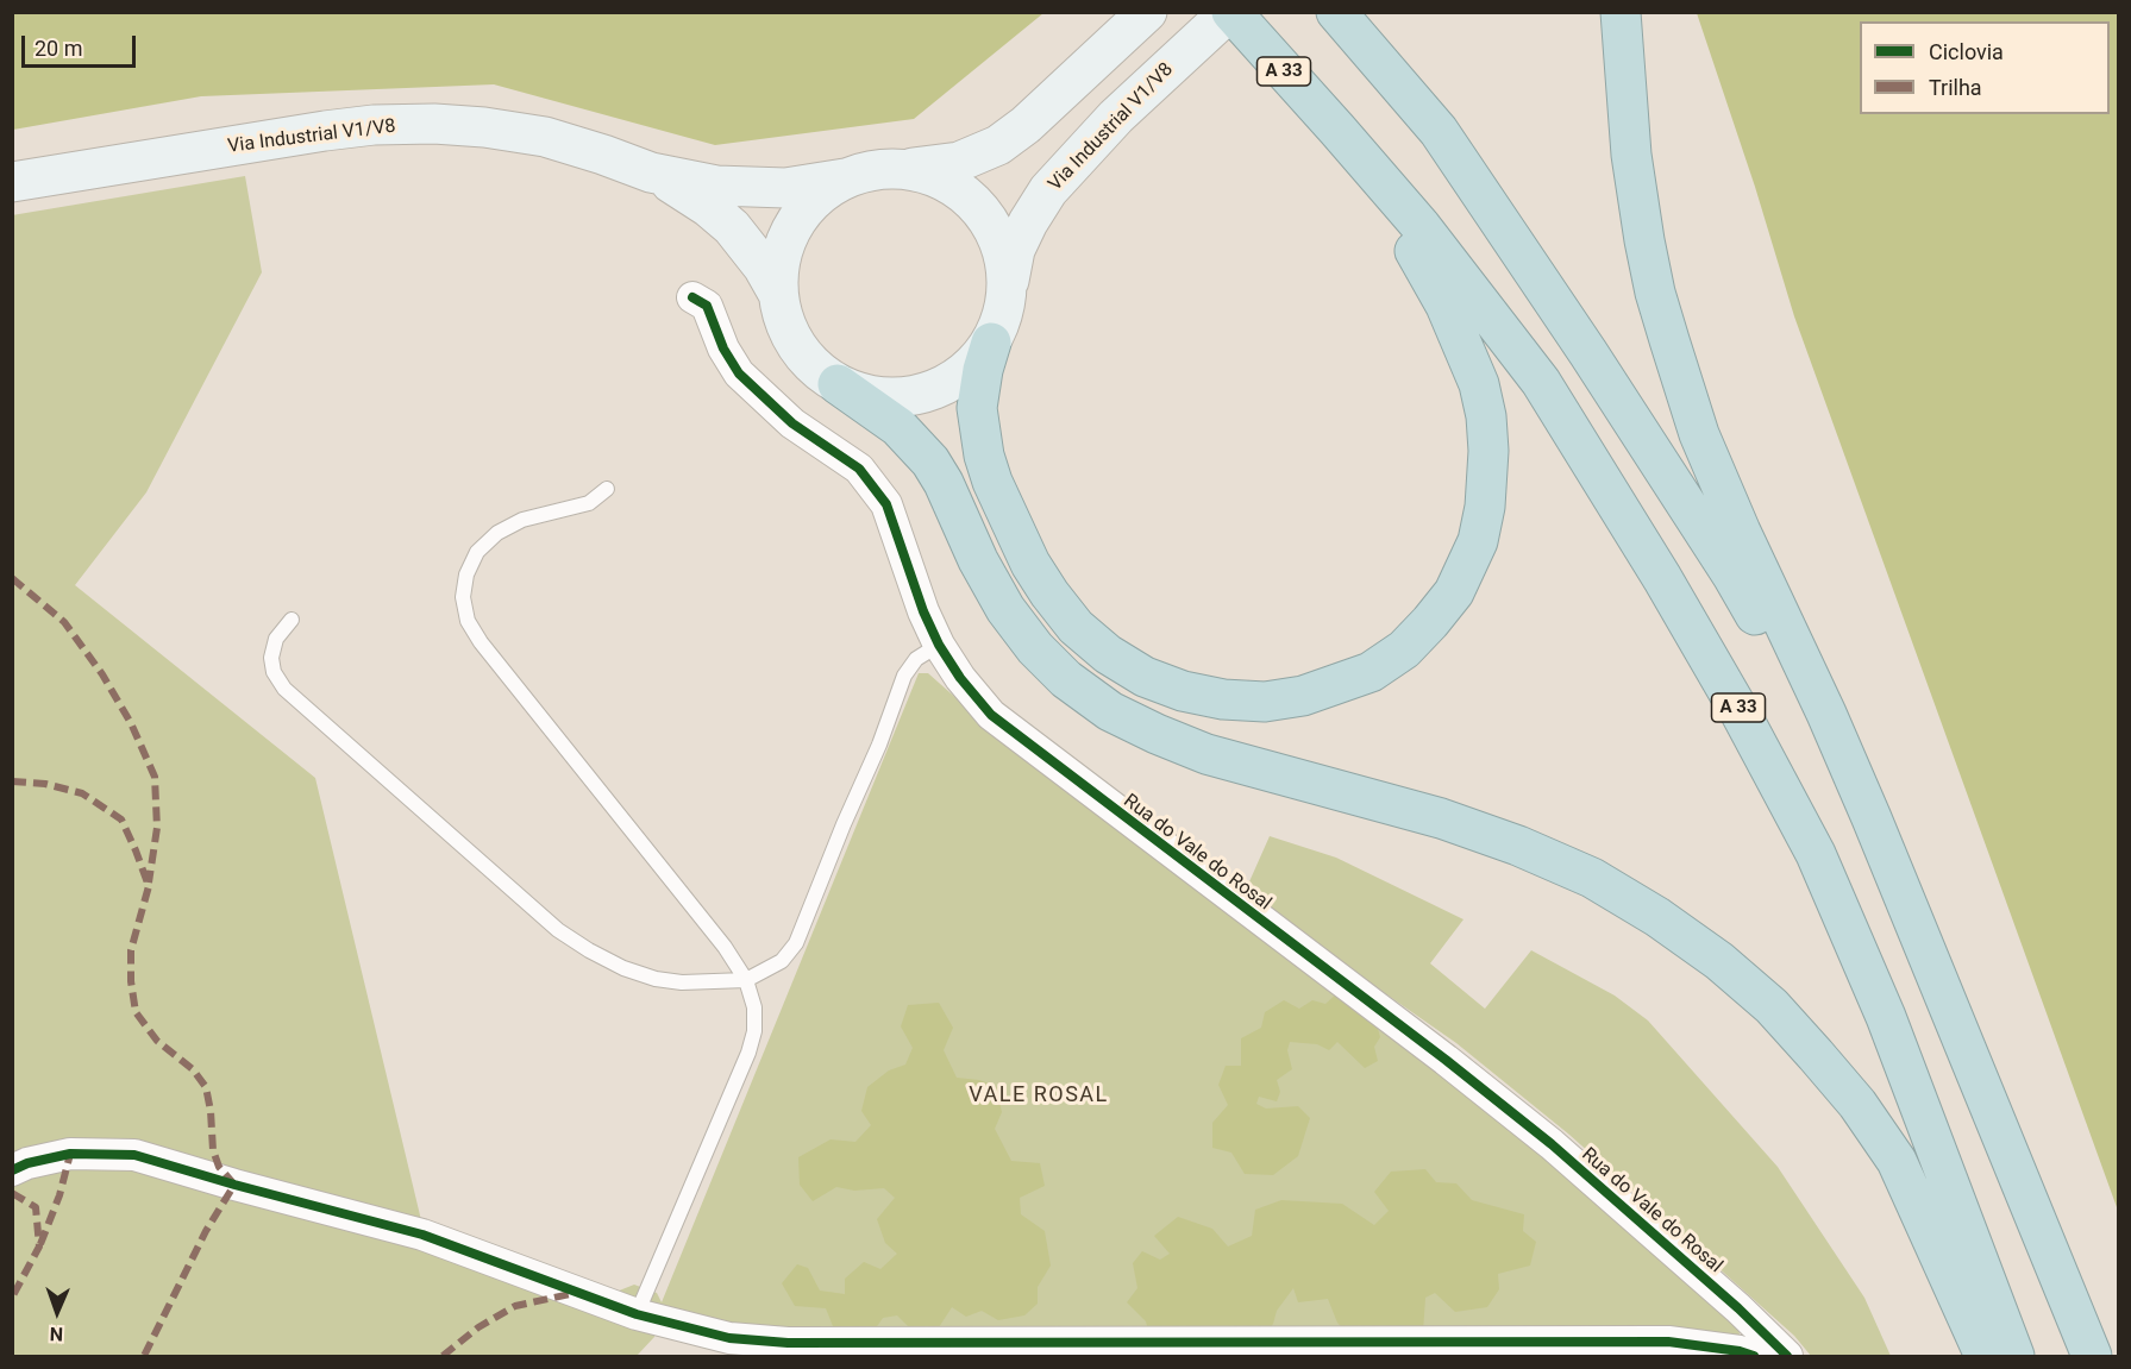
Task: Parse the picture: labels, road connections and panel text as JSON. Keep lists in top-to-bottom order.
{
  "streets": {
    "highway": ["A 33"],
    "main road": ["Via Industrial V1/V8"],
    "street": ["Rua do Vale do Rosal"]
  },
  "crossings": [
    ["A 33", "Via Industrial V1/V8"]
  ],
  "districts": ["VALE ROSAL"],
  "legend": ["Ciclovia", "Trilha"],
  "scale_bar": "20 m",
  "north": "bottom"
}
